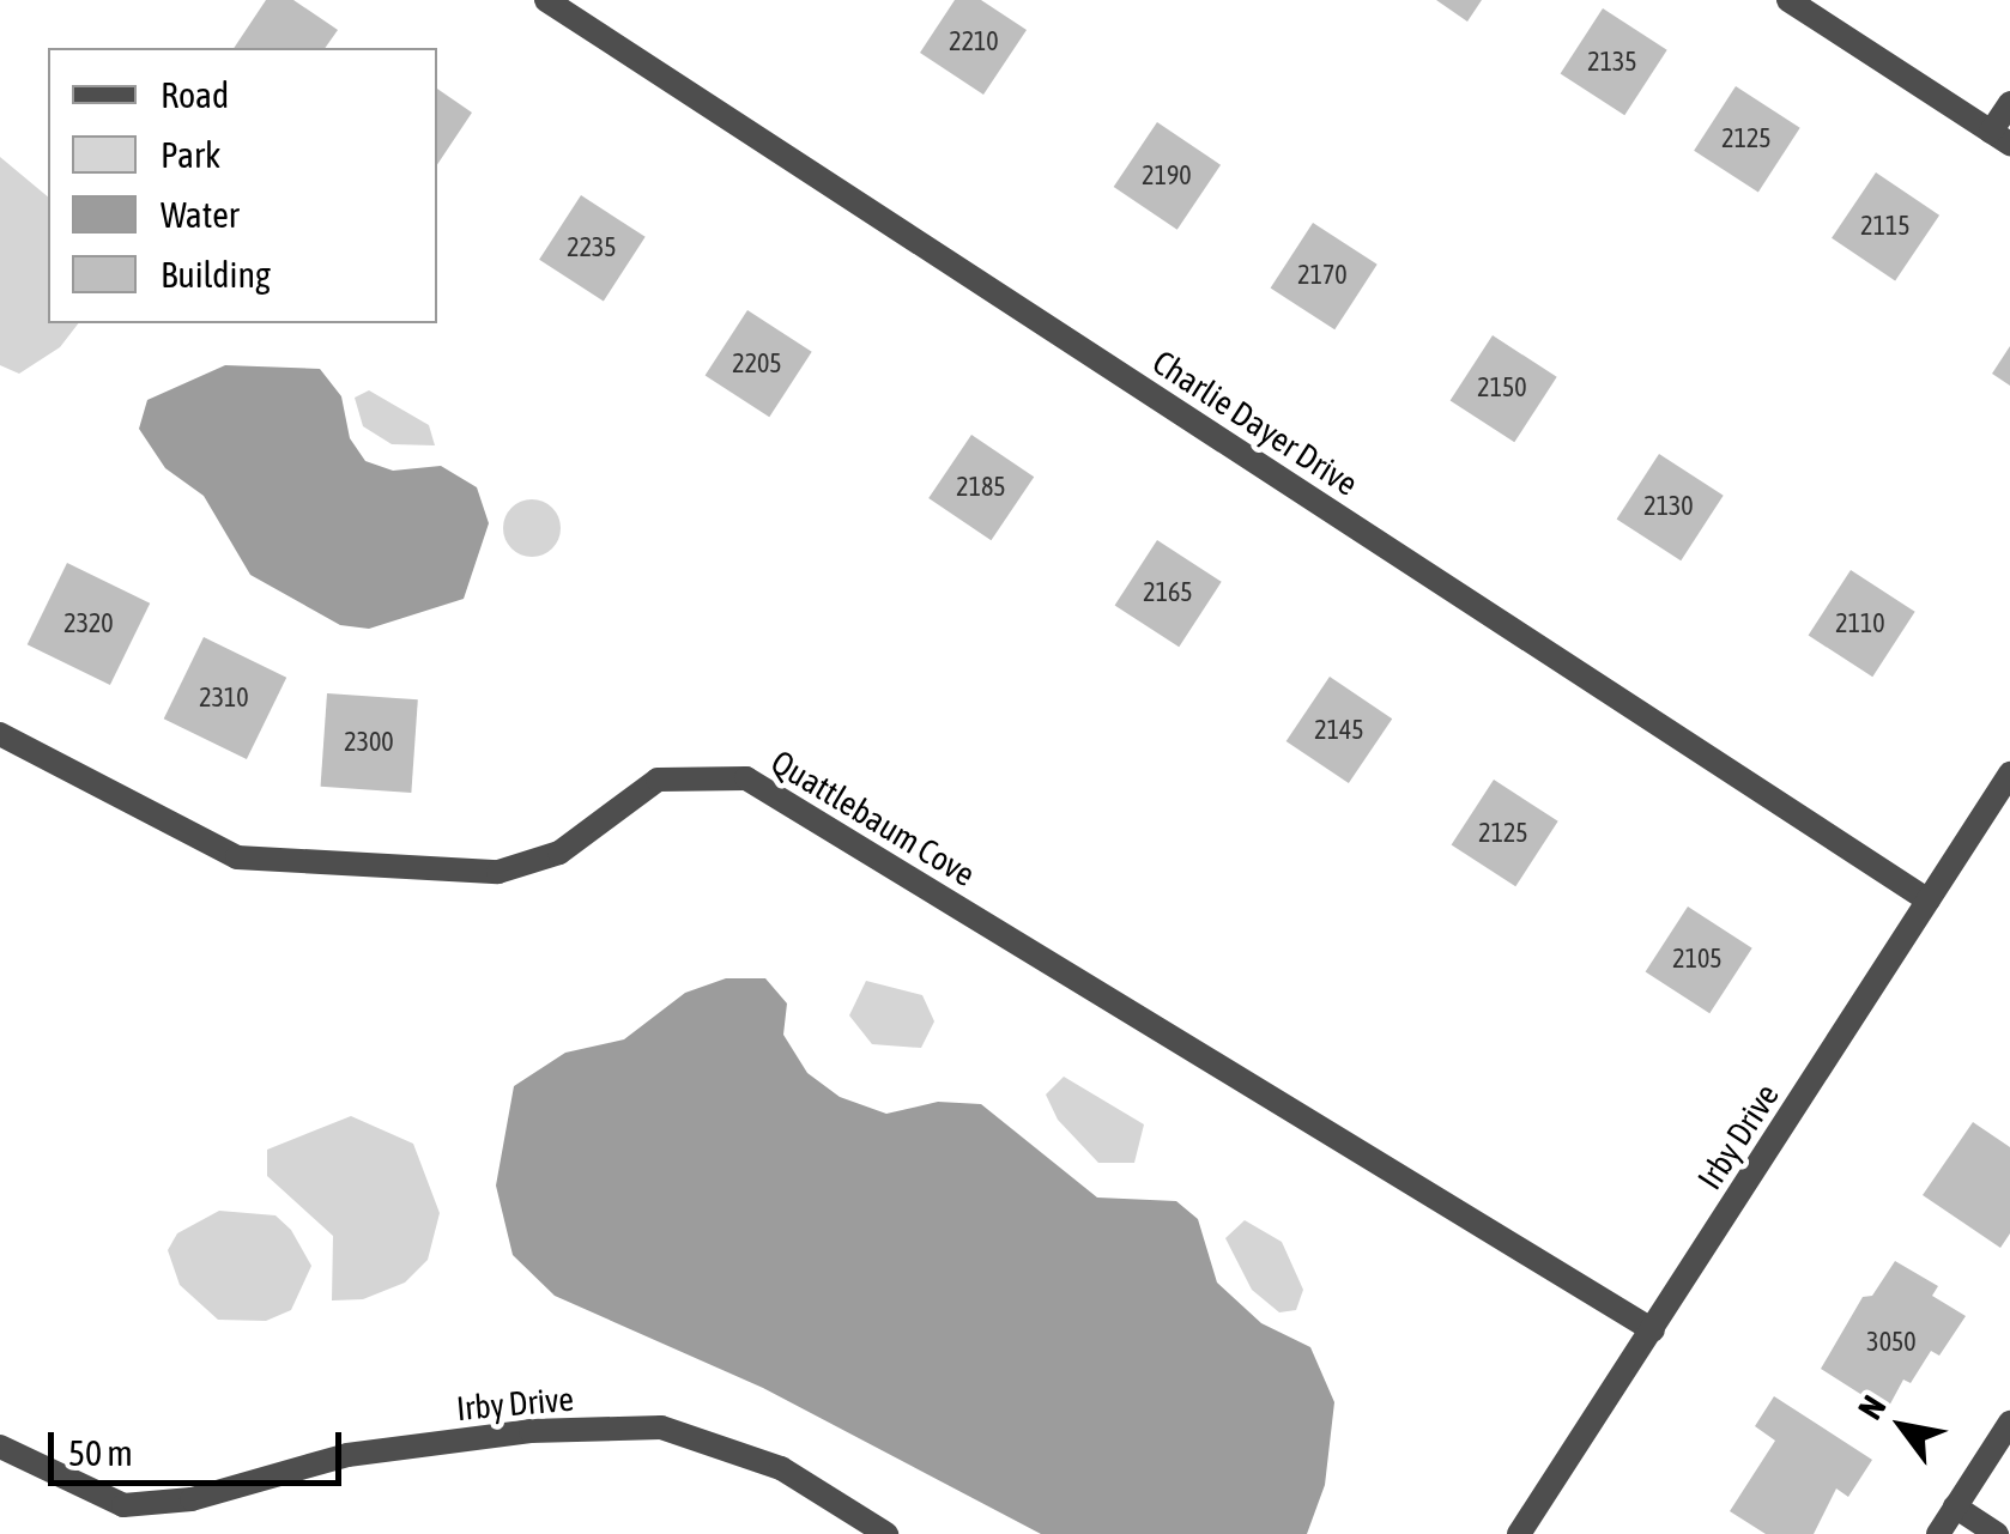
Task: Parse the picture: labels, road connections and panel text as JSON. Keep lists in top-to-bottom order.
{
  "streets": {
    "street": ["Charlie Dayer Drive", "Quattlebaum Cove", "Irby Drive"]
  },
  "crossings": [
    ["Charlie Dayer Drive", "Irby Drive"],
    ["Quattlebaum Cove", "Irby Drive"]
  ],
  "house_numbers": [
    "2210",
    "2135",
    "2125",
    "2190",
    "2115",
    "2235",
    "2170",
    "2205",
    "2150",
    "2185",
    "2130",
    "2165",
    "2320",
    "2110",
    "2310",
    "2145",
    "2300",
    "2125",
    "2105",
    "3050"
  ],
  "legend": [
    "Road",
    "Park",
    "Water",
    "Building"
  ],
  "scale_bar": "50 m",
  "north": "top left"
}
